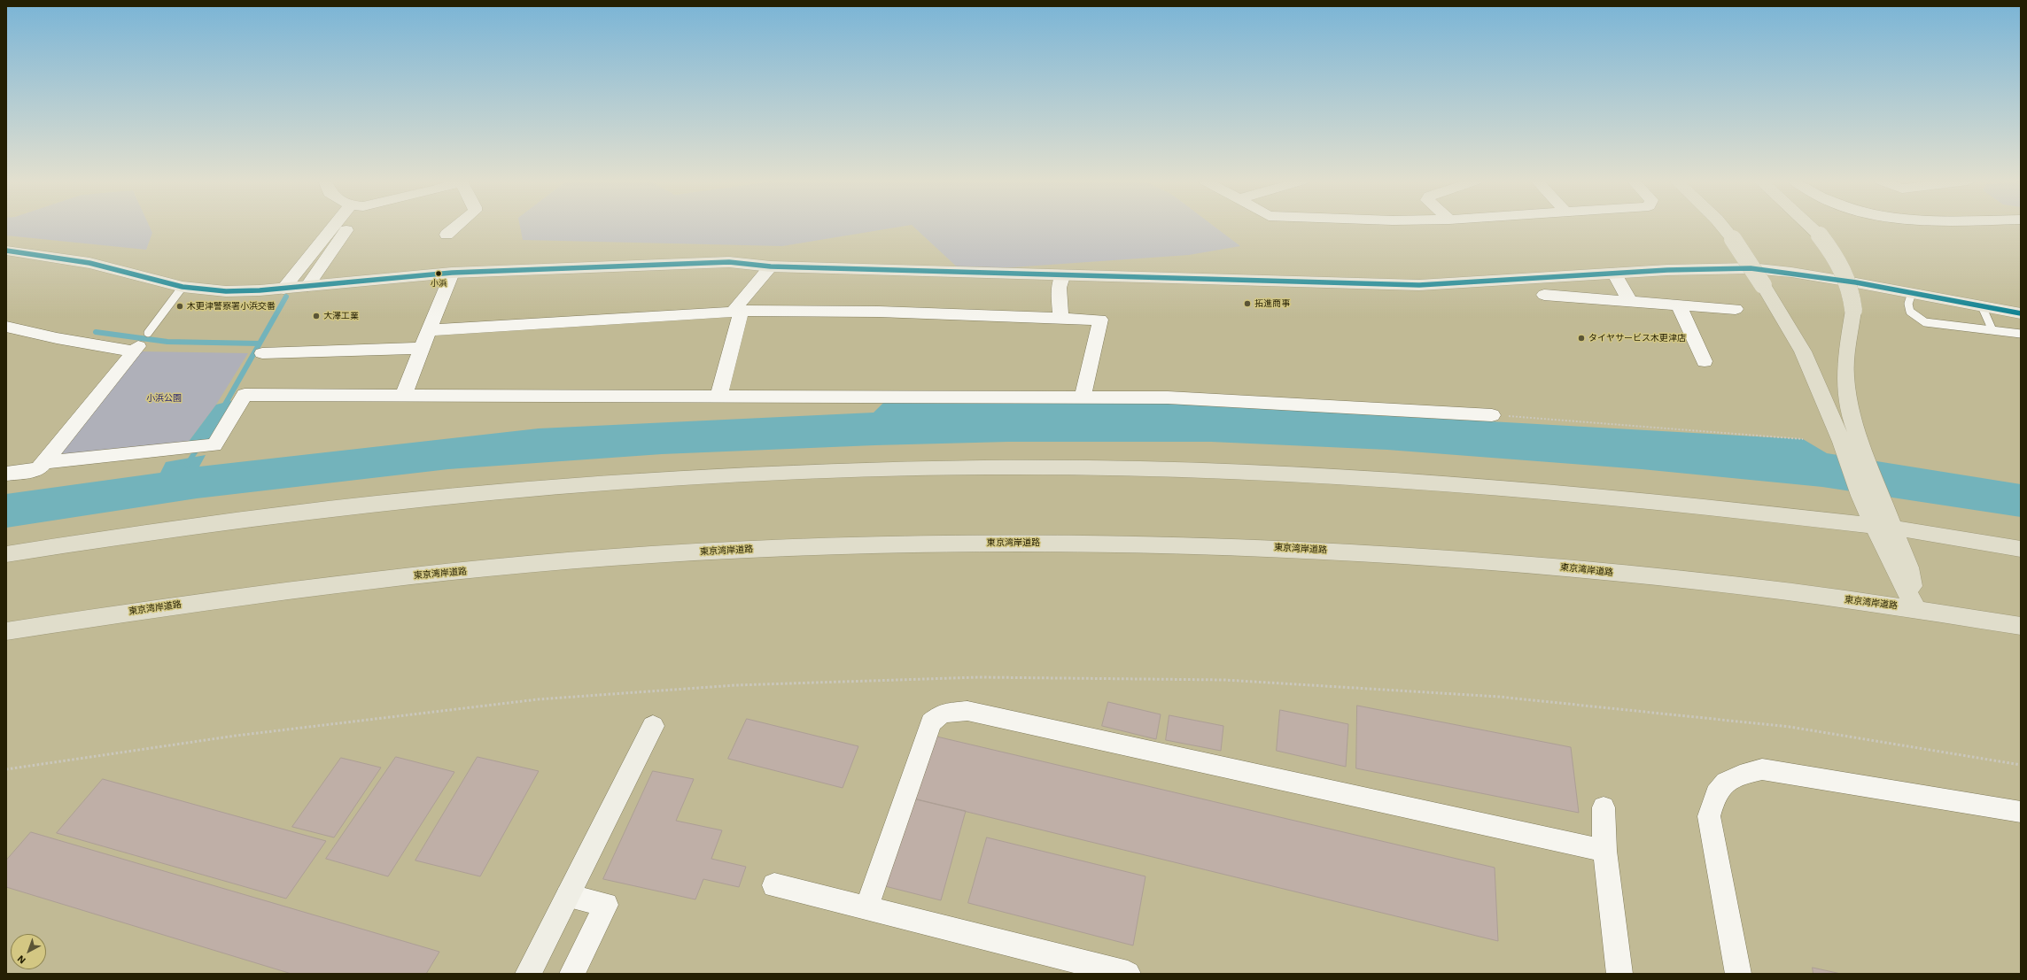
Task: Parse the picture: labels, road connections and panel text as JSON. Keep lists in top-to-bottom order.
{
  "streets": {
    "highway": ["東京湾岸道路"]
  },
  "parks": ["小浜公園"],
  "places": [
    "小浜",
    "拓進商事",
    "木更津警察署小浜交番",
    "大澤工業",
    "タイヤサービス木更津店"
  ],
  "north": "bottom left"
}
